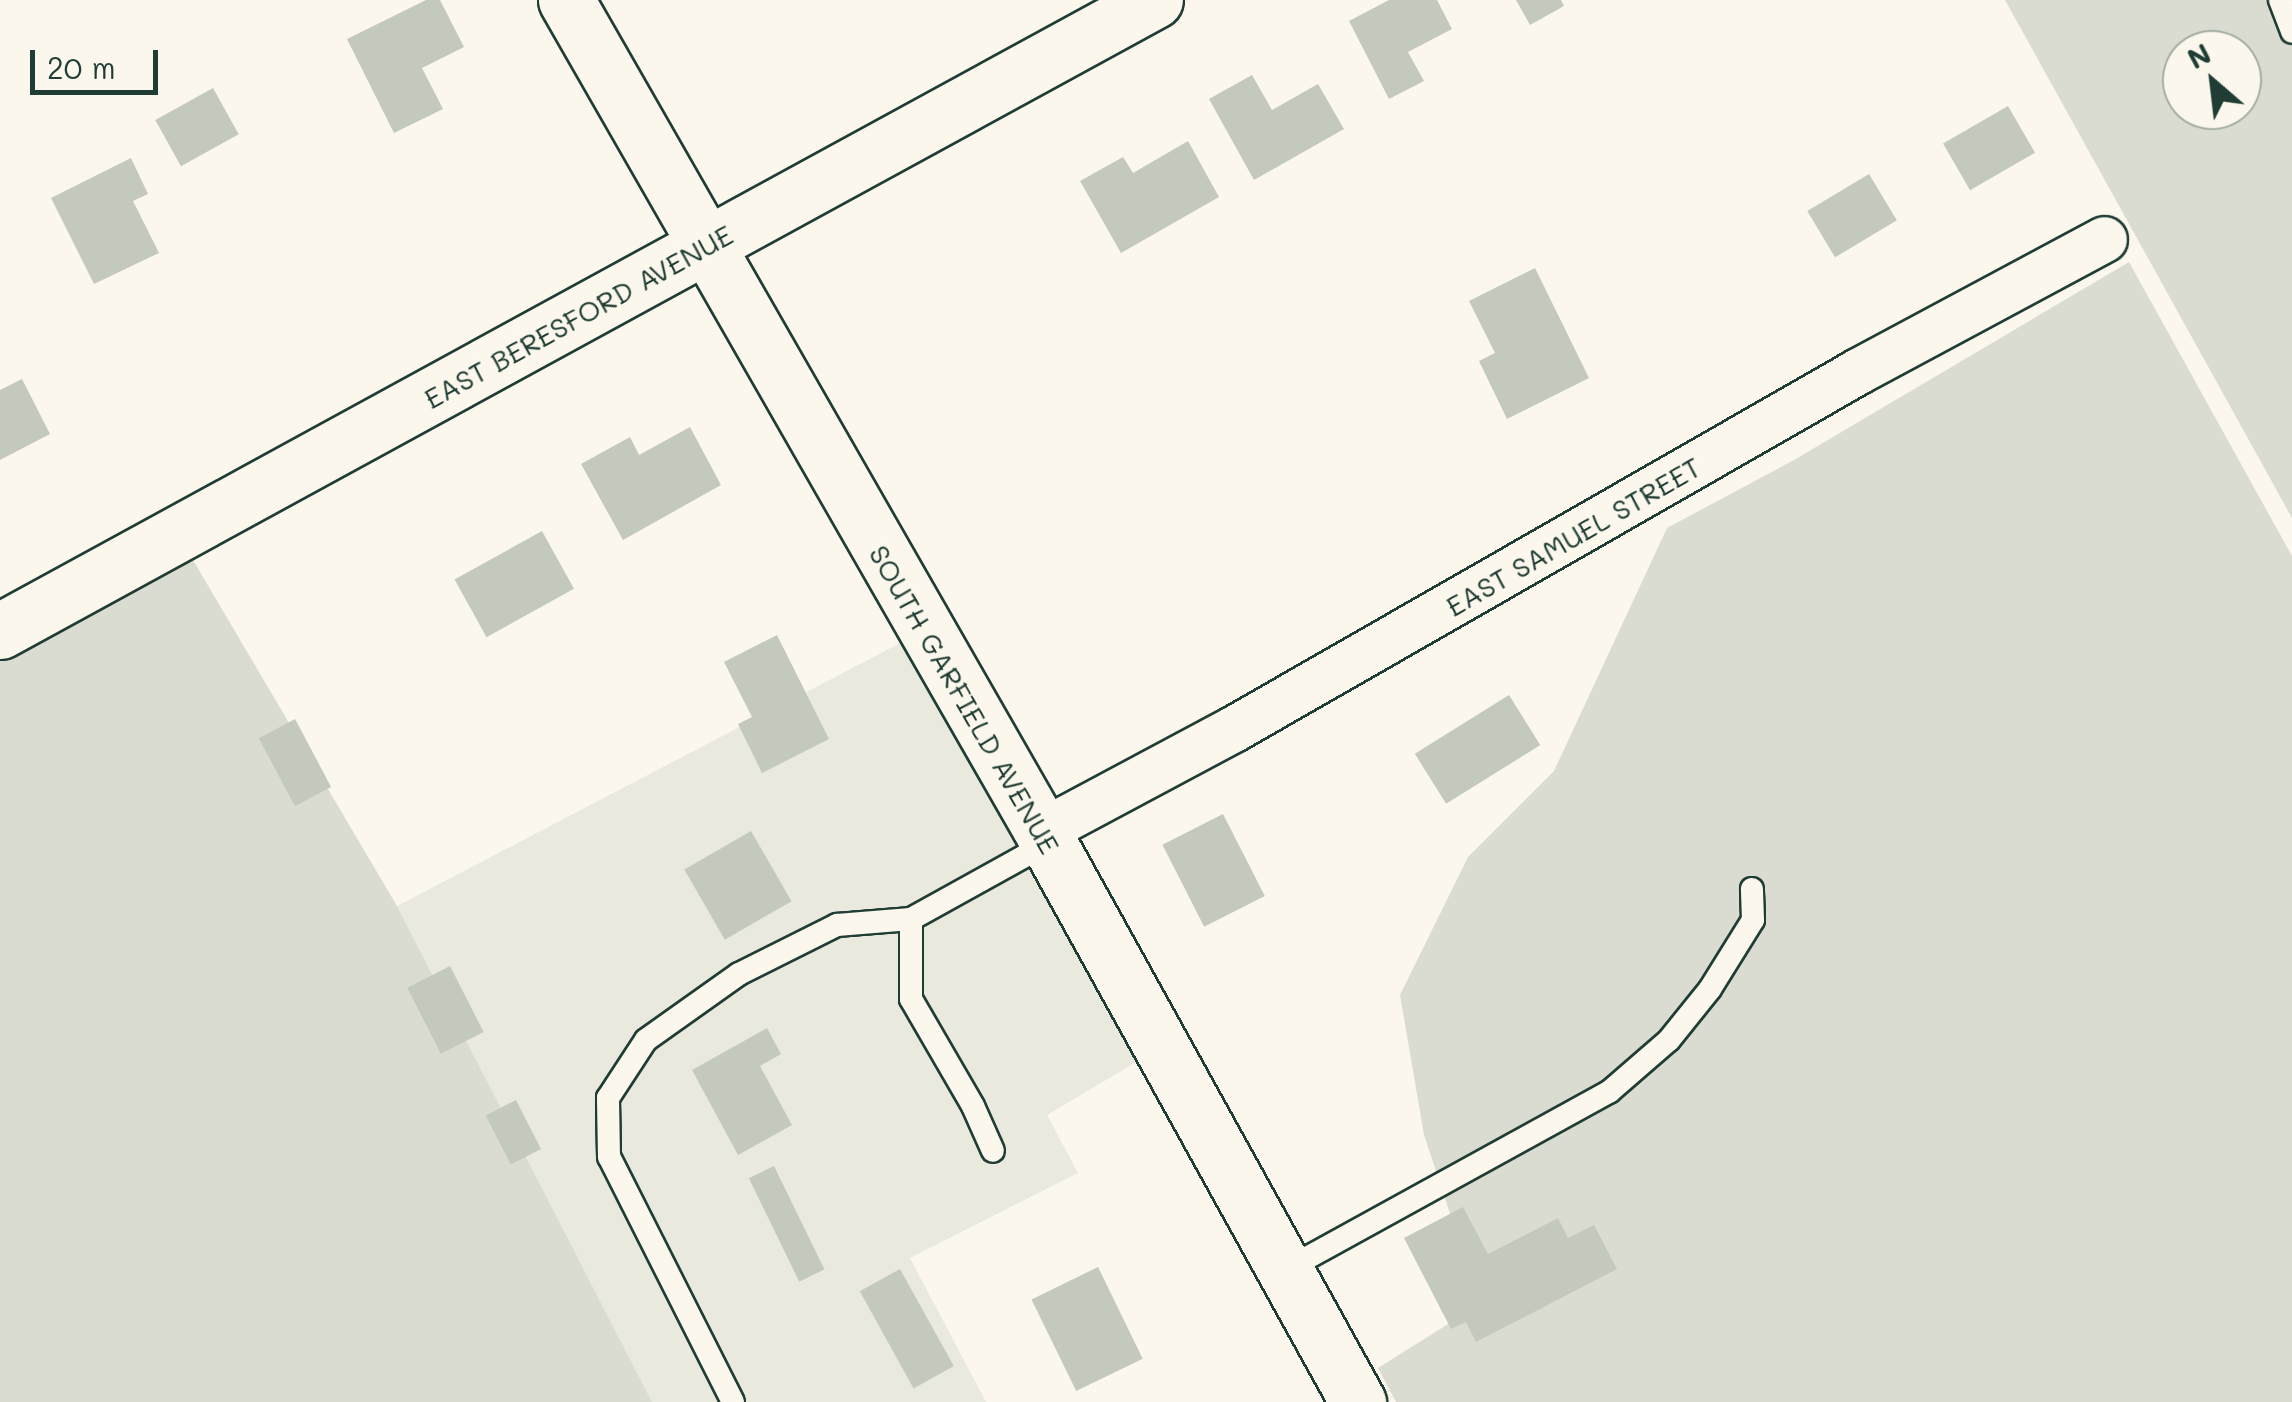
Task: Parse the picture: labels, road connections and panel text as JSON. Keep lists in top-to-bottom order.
{
  "streets": {
    "street": ["EAST BERESFORD AVENUE", "EAST SAMUEL STREET", "SOUTH GARFIELD AVENUE"]
  },
  "crossings": [
    ["EAST BERESFORD AVENUE", "SOUTH GARFIELD AVENUE"],
    ["EAST SAMUEL STREET", "SOUTH GARFIELD AVENUE"]
  ],
  "scale_bar": "20 m",
  "north": "top left"
}
